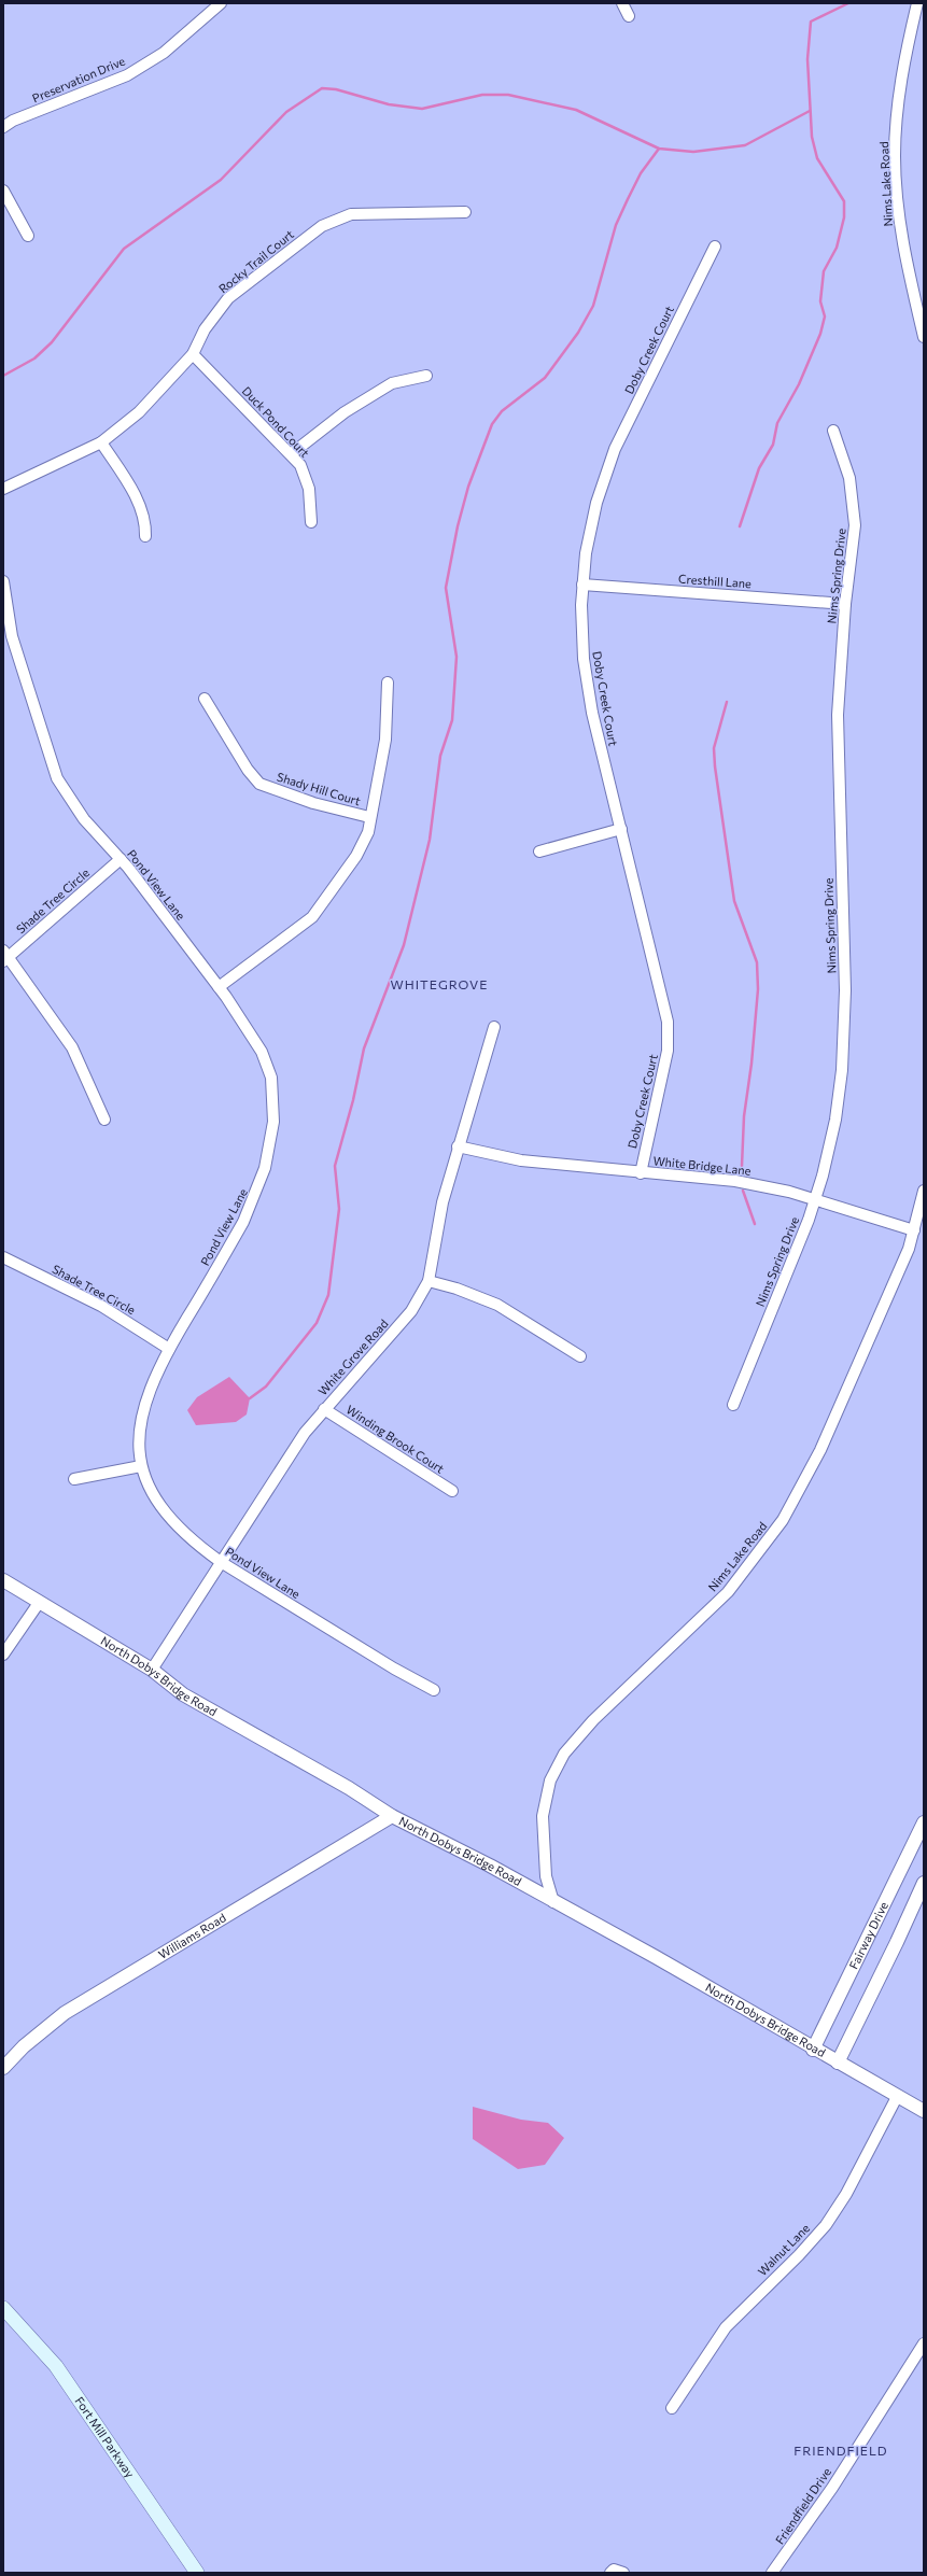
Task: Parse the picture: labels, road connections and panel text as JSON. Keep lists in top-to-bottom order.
{
  "streets": {
    "main road": ["Fort Mill Parkway"],
    "street": [
      "Preservation Drive",
      "Nims Lake Road",
      "Rocky Trail Court",
      "Doby Creek Court",
      "Duck Pond Court",
      "Nims Spring Drive",
      "Cresthill Lane",
      "Shady Hill Court",
      "Pond View Lane",
      "Shade Tree Circle",
      "White Bridge Lane",
      "White Grove Road",
      "Winding Brook Court",
      "North Dobys Bridge Road",
      "Williams Road",
      "Fairway Drive",
      "Walnut Lane",
      "Friendfield Drive"
    ]
  },
  "crossings": [
    ["Nims Lake Road", "White Bridge Lane"],
    ["Nims Lake Road", "North Dobys Bridge Road"],
    ["Rocky Trail Court", "Duck Pond Court"],
    ["Doby Creek Court", "Cresthill Lane"],
    ["Doby Creek Court", "White Bridge Lane"],
    ["Nims Spring Drive", "Cresthill Lane"],
    ["Nims Spring Drive", "White Bridge Lane"],
    ["Pond View Lane", "Shade Tree Circle"],
    ["Pond View Lane", "White Grove Road"],
    ["White Bridge Lane", "White Grove Road"],
    ["White Grove Road", "Winding Brook Court"],
    ["White Grove Road", "North Dobys Bridge Road"],
    ["North Dobys Bridge Road", "Williams Road"],
    ["North Dobys Bridge Road", "Fairway Drive"],
    ["North Dobys Bridge Road", "Walnut Lane"]
  ],
  "districts": ["WHITEGROVE", "FRIENDFIELD"]
}
